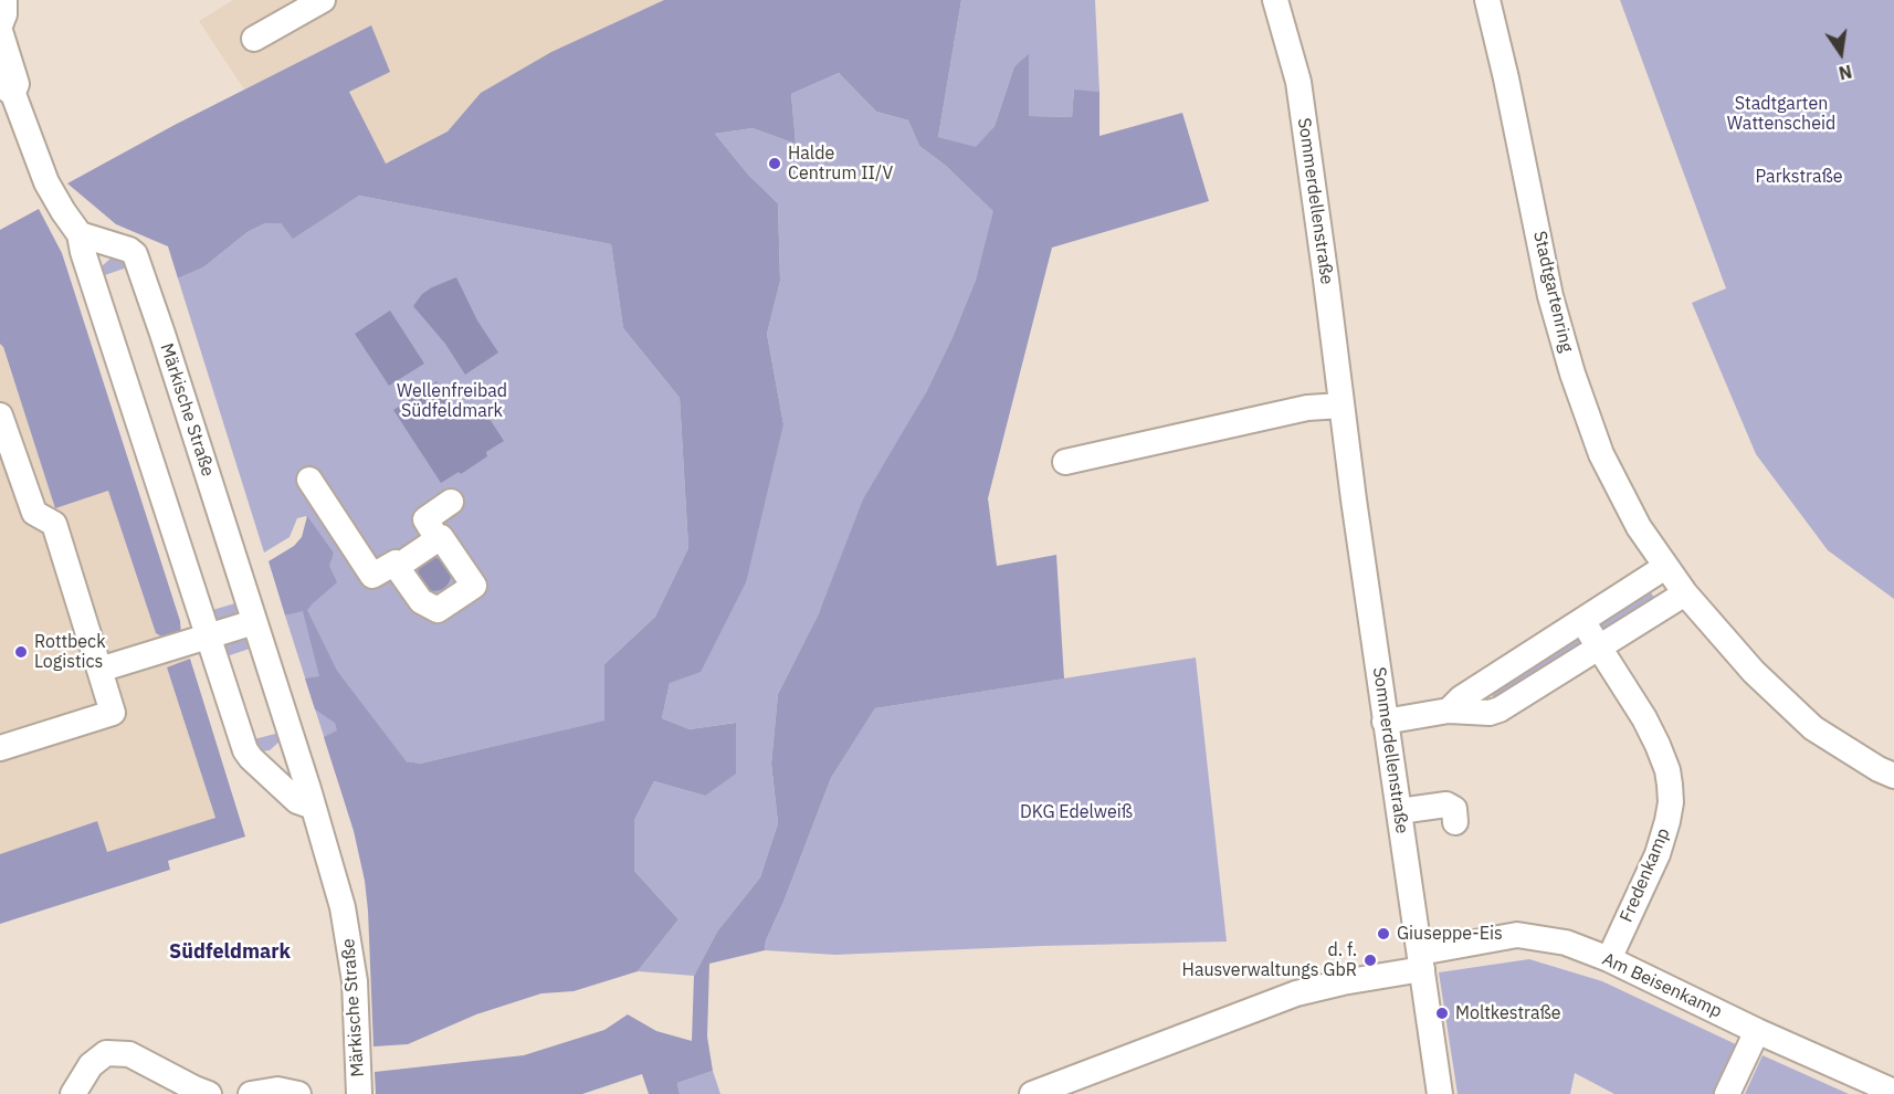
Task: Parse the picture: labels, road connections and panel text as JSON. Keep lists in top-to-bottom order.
{
  "streets": {
    "street": [
      "Sommerdellenstraße",
      "Stadtgartenring",
      "Märkische Straße",
      "Fredenkamp",
      "Am Beisenkamp"
    ]
  },
  "crossings": [
    ["Sommerdellenstraße", "Am Beisenkamp"],
    ["Fredenkamp", "Am Beisenkamp"]
  ],
  "districts": ["Südfeldmark"],
  "parks": [
    "Stadtgarten Wattenscheid",
    "Parkstraße",
    "Wellenfreibad Südfeldmark",
    "DKG Edelweiß"
  ],
  "places": [
    "Halde Centrum II/V",
    "Rottbeck Logistics",
    "Giuseppe-Eis",
    "d. f. Hausverwaltungs GbR",
    "Moltkestraße"
  ],
  "north": "bottom"
}
